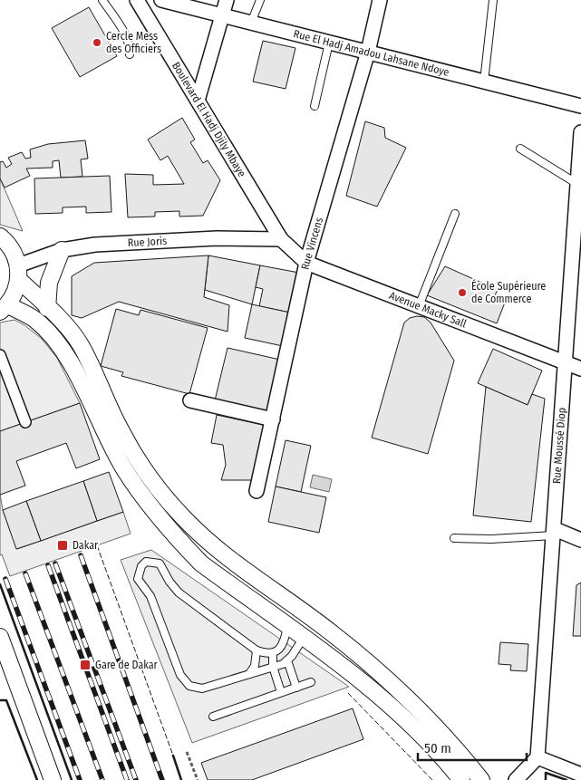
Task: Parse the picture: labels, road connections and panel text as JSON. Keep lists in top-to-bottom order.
{
  "streets": {
    "street": [
      "Rue El Hadj Amadou Lahsane Ndoye",
      "Boulevard El Hadj Djily Mbaye",
      "Rue Joris",
      "Rue Vincens",
      "Avenue Macky Sall",
      "Rue Moussé Diop"
    ]
  },
  "crossings": [
    ["Rue El Hadj Amadou Lahsane Ndoye", "Rue Vincens"],
    ["Boulevard El Hadj Djily Mbaye", "Rue Joris"],
    ["Boulevard El Hadj Djily Mbaye", "Avenue Macky Sall"],
    ["Rue Joris", "Avenue Macky Sall"],
    ["Rue Vincens", "Avenue Macky Sall"],
    ["Avenue Macky Sall", "Rue Moussé Diop"]
  ],
  "places": {
    "other": ["Cercle Mess des Officiers", "École Supérieure de Commerce"],
    "transit": ["Dakar", "Gare de Dakar"]
  },
  "scale_bar": "50 m"
}
